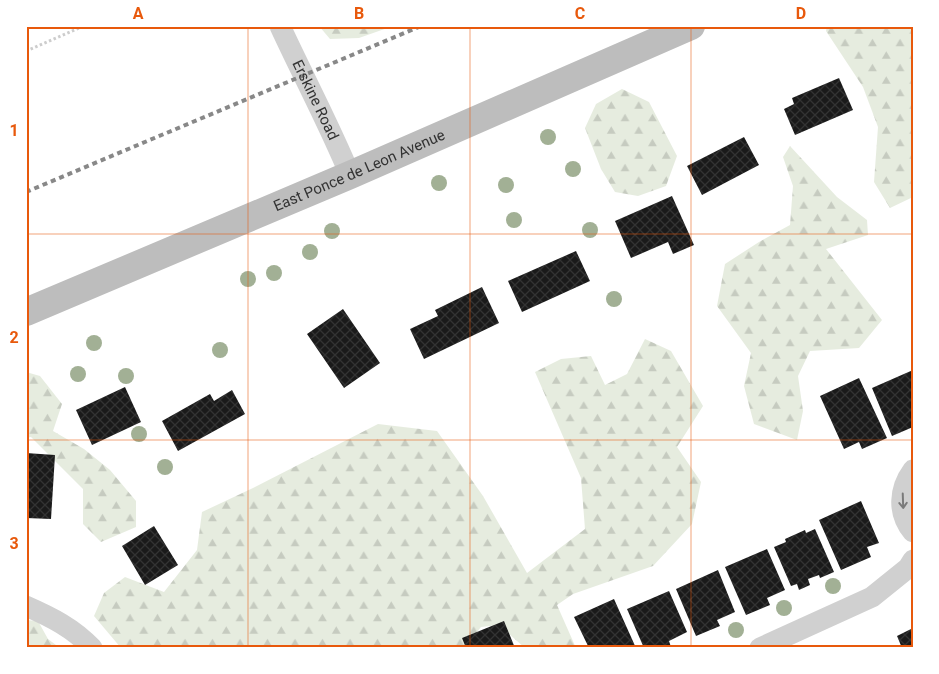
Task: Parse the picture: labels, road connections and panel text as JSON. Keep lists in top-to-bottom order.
{
  "streets": {
    "main road": ["East Ponce de Leon Avenue"],
    "street": ["Erskine Road"]
  },
  "crossings": [
    ["Erskine Road", "East Ponce de Leon Avenue"]
  ],
  "grid": {
    "columns": [
      "A",
      "B",
      "C",
      "D"
    ],
    "rows": ["1", "2", "3"]
  }
}
